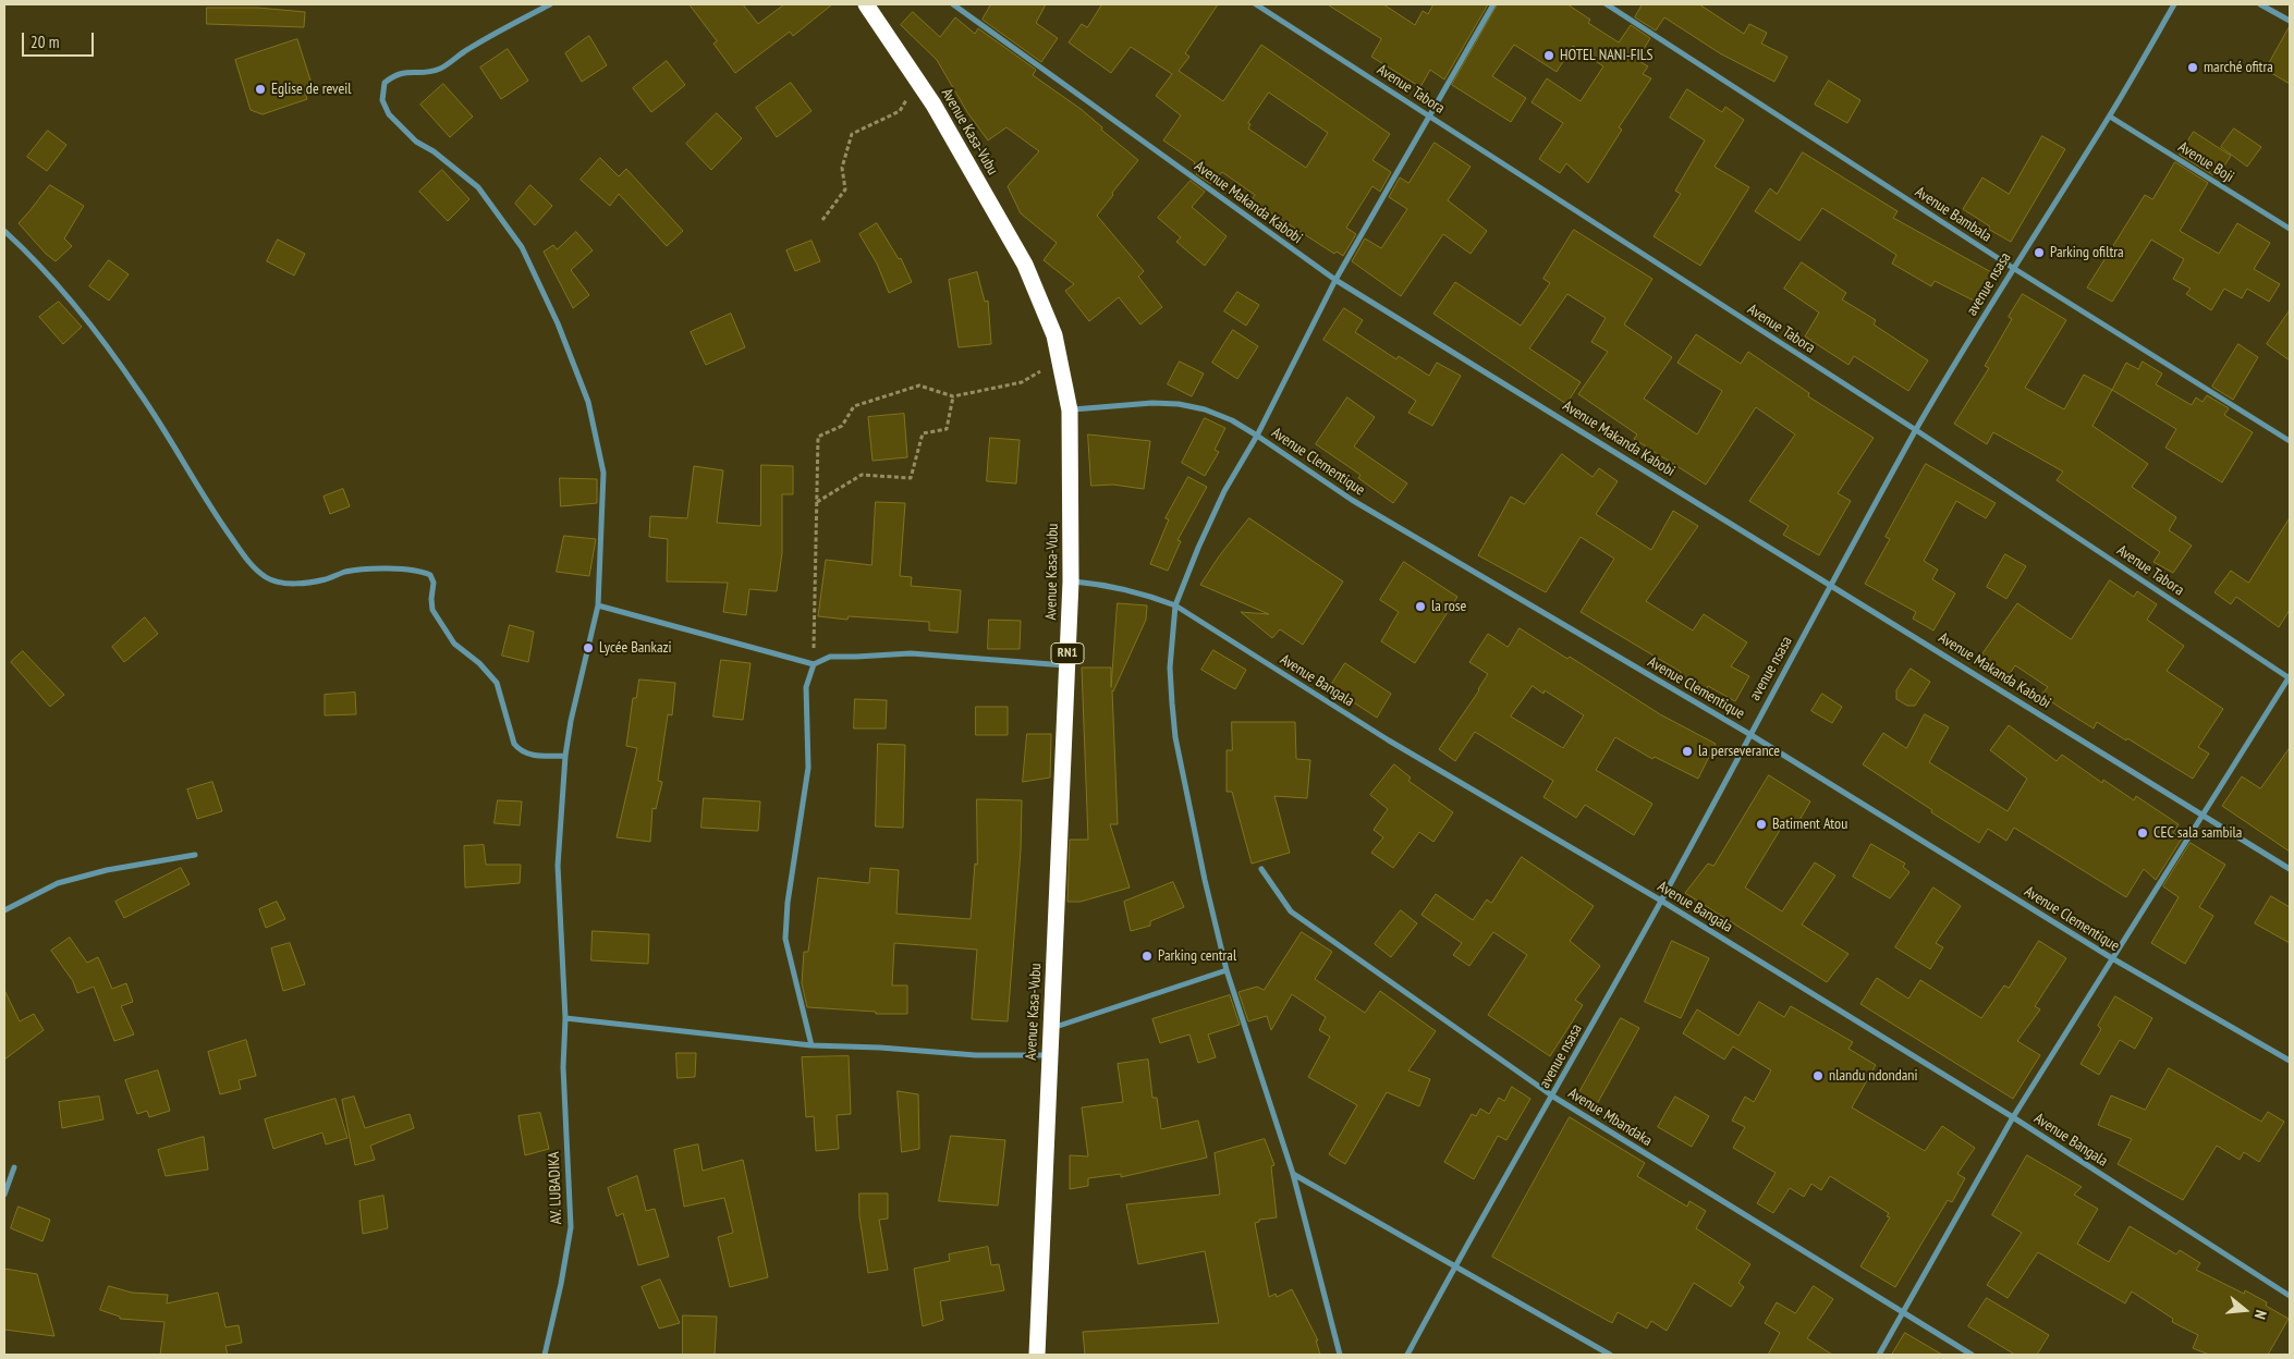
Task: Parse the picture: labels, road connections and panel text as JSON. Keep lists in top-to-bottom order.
{
  "streets": {
    "highway": ["Avenue Kasa-Vubu", "RN1"],
    "street": [
      "Avenue Tabora",
      "Avenue Boji",
      "Avenue Makanda Kabobi",
      "Avenue Bambala",
      "avenue nsasa",
      "Avenue Clementique",
      "Avenue Bangala",
      "Avenue Mbandaka",
      "AV. LUBADIKA"
    ]
  },
  "crossings": [
    ["Avenue Tabora", "avenue nsasa"],
    ["Avenue Kasa-Vubu", "Avenue Clementique"],
    ["Avenue Kasa-Vubu", "Avenue Bangala"],
    ["Avenue Boji", "avenue nsasa"],
    ["Avenue Makanda Kabobi", "avenue nsasa"],
    ["Avenue Bambala", "avenue nsasa"],
    ["avenue nsasa", "Avenue Clementique"],
    ["avenue nsasa", "Avenue Bangala"],
    ["avenue nsasa", "Avenue Mbandaka"]
  ],
  "places": [
    "HOTEL NANI-FILS",
    "marché ofitra",
    "Eglise de reveil",
    "Parking ofiltra",
    "la rose",
    "Lycée Bankazi",
    "la perseverance",
    "Batiment Atou",
    "CEC sala sambila",
    "Parking central",
    "nlandu ndondani"
  ],
  "scale_bar": "20 m",
  "north": "right"
}
